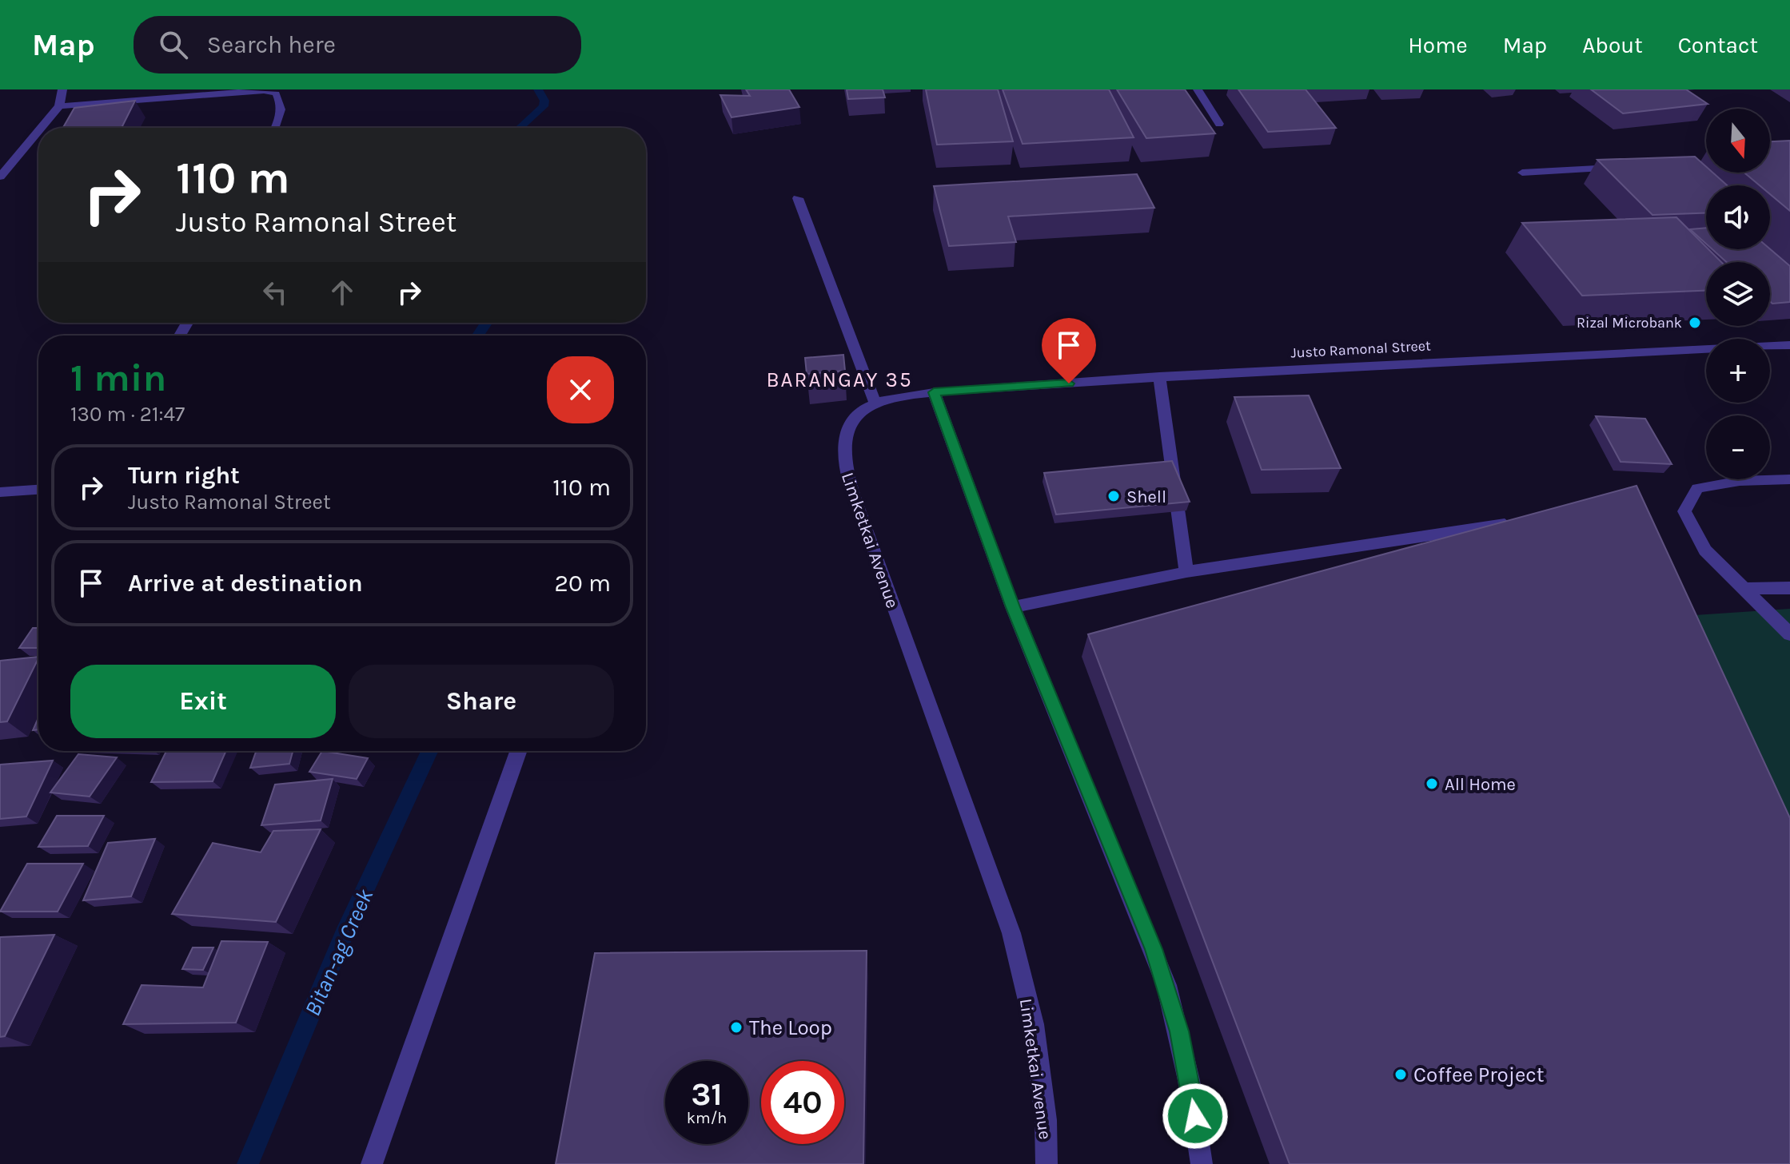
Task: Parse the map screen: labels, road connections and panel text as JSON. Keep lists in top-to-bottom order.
{
  "streets": {
    "street": ["Justo Ramonal Street", "Limketkai Avenue"]
  },
  "crossings": [
    ["Justo Ramonal Street", "Limketkai Avenue"]
  ],
  "districts": ["BARANGAY 35"],
  "water": ["Bitan-ag Creek"],
  "places": [
    "Rizal Microbank",
    "Shell",
    "All Home",
    "The Loop",
    "Coffee Project"
  ],
  "north": "bottom",
  "page": {
    "header": "Map",
    "search": "Search here",
    "nav": [
      "Home",
      "Map",
      "About",
      "Contact"
    ],
    "map_buttons": ["+", "−"],
    "turn": ["110 m", "Justo Ramonal Street"],
    "heading": ["1 min", "130 m · 21:47"],
    "list": [
      {
        "name": "Turn right",
        "note": "Justo Ramonal Street",
        "value": "110 m"
      },
      {
        "name": "Arrive at destination",
        "value": "20 m"
      }
    ],
    "buttons": ["Exit", "Share"],
    "speed": "31 km/h",
    "limit": "40"
  }
}
